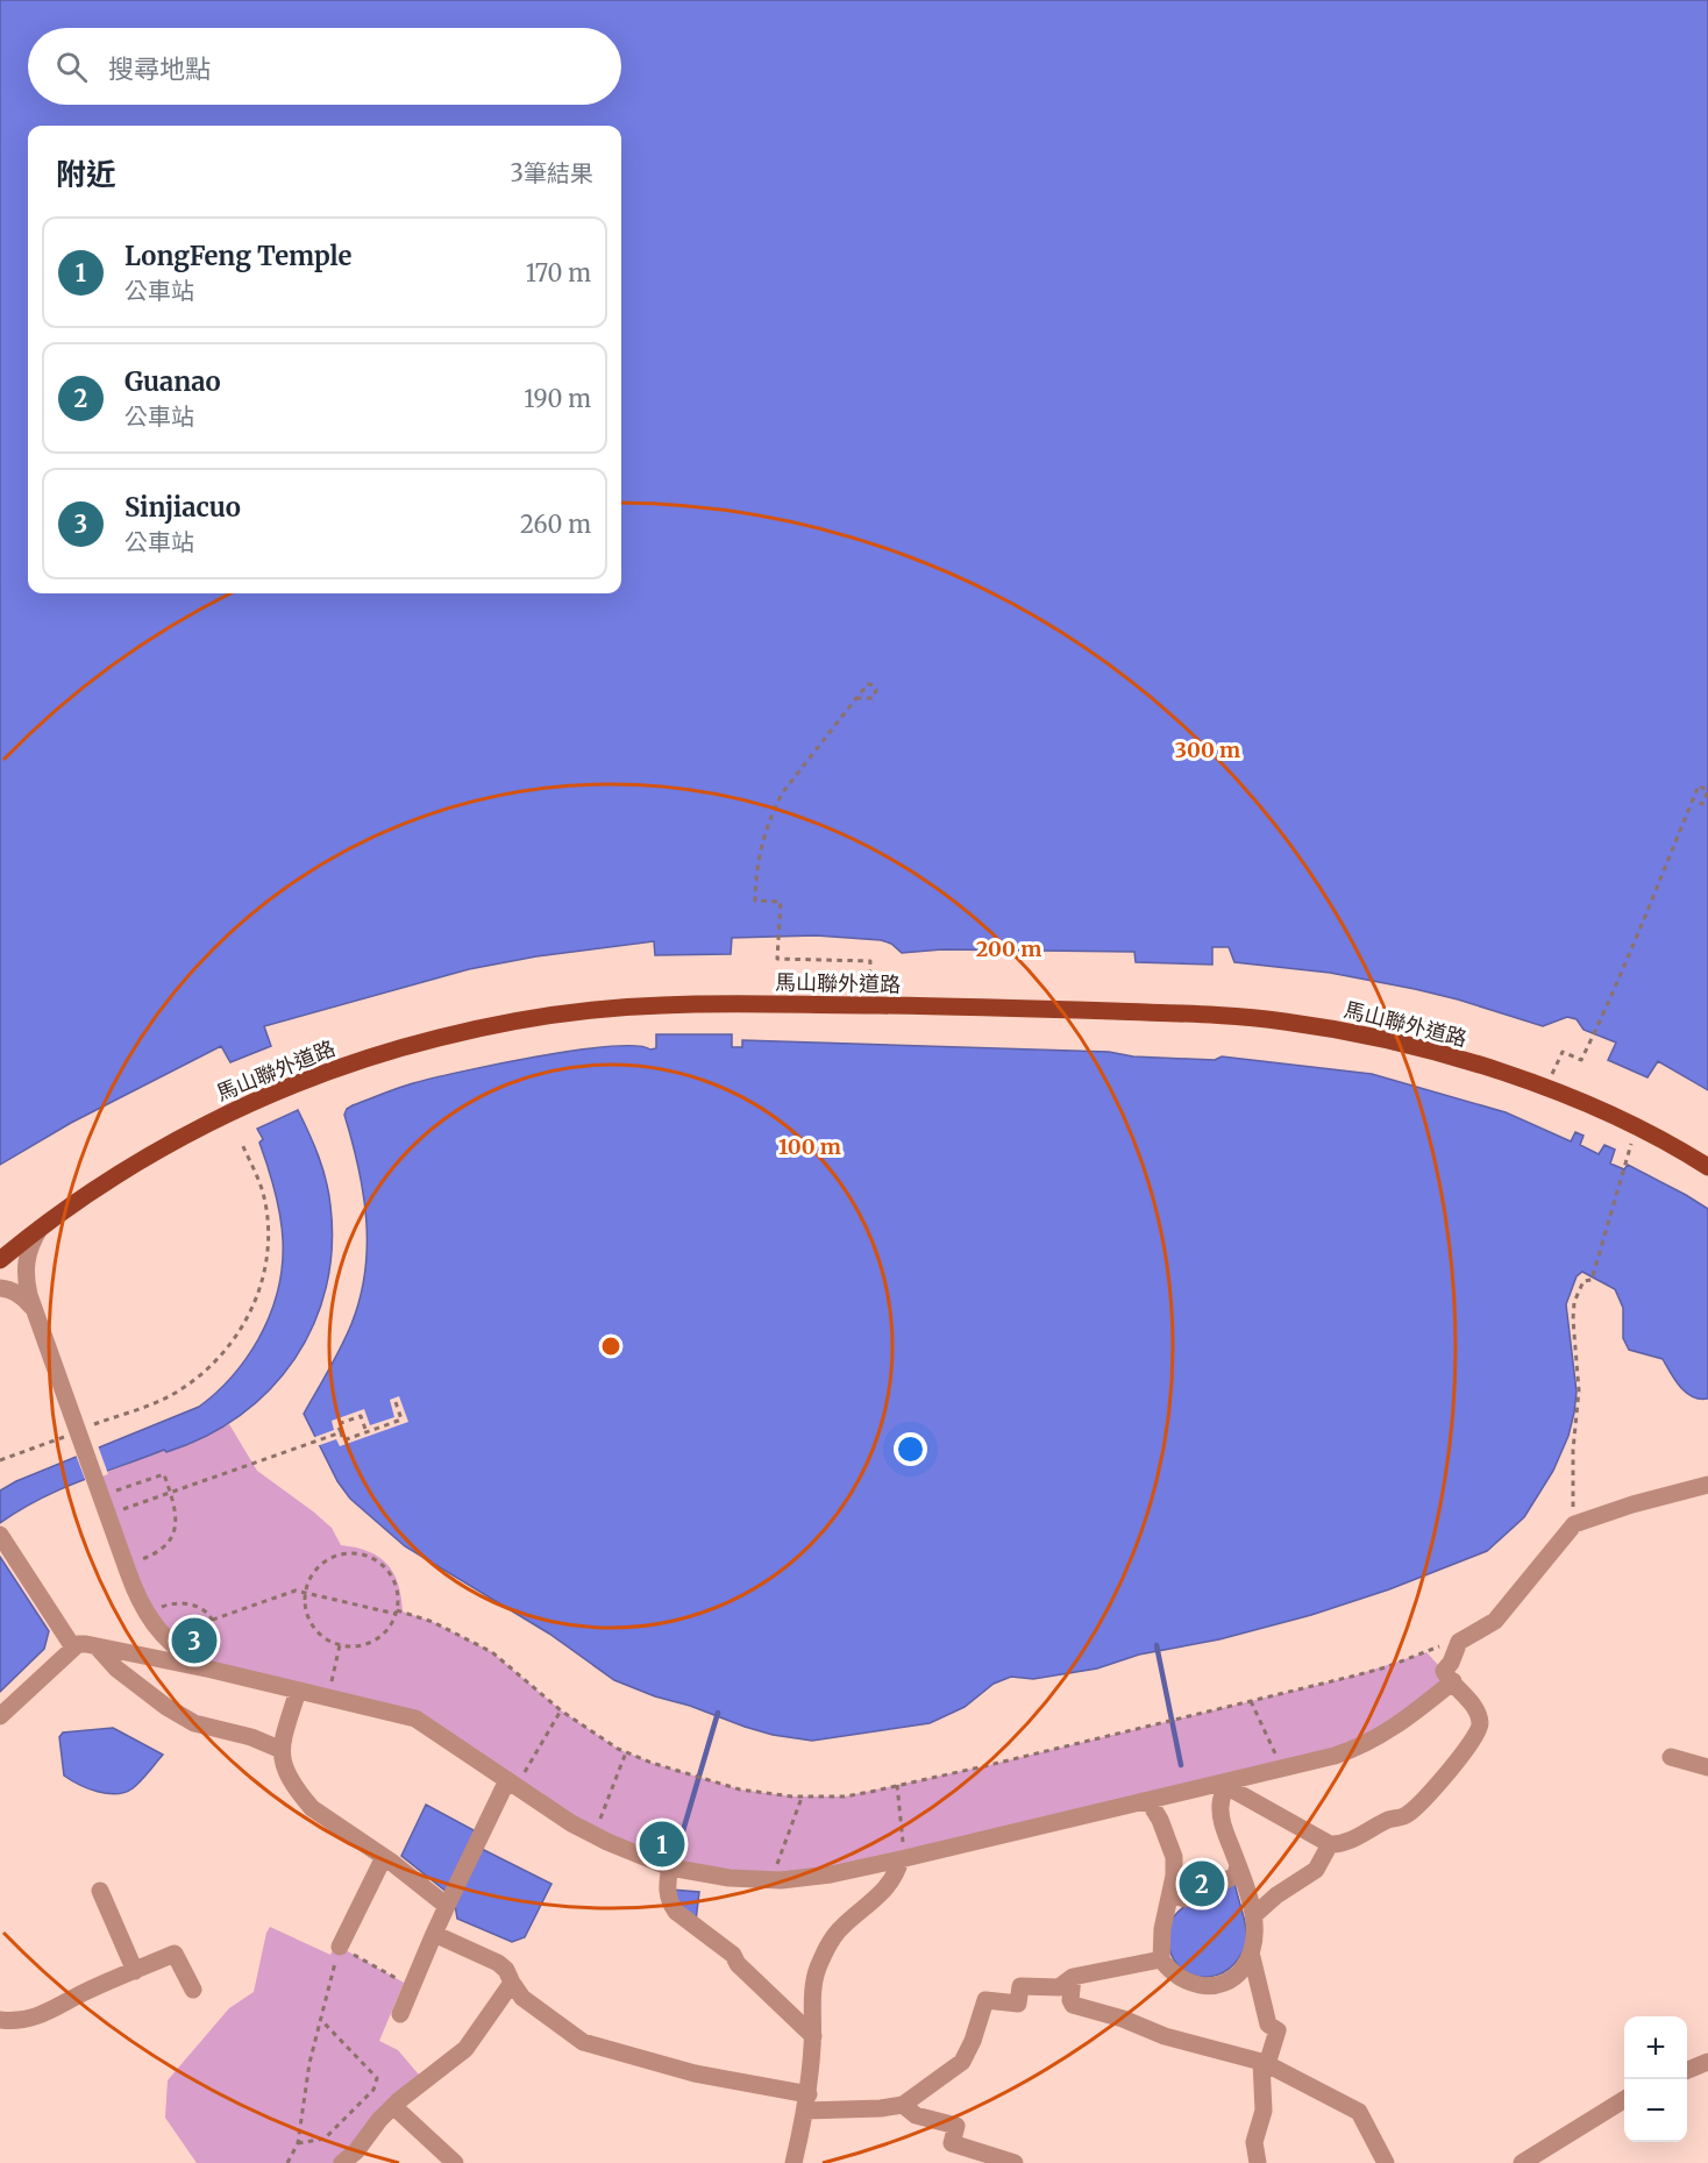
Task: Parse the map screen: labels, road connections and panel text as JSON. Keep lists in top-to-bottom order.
{
  "streets": {
    "main road": ["馬山聯外道路"]
  },
  "page": {
    "search": "搜尋地點",
    "heading": ["附近", "3筆結果"],
    "list": [
      {
        "mark": "1",
        "name": "LongFeng Temple",
        "note": "公車站",
        "value": "170 m"
      },
      {
        "mark": "2",
        "name": "Guanao",
        "note": "公車站",
        "value": "190 m"
      },
      {
        "mark": "3",
        "name": "Sinjiacuo",
        "note": "公車站",
        "value": "260 m"
      }
    ],
    "pins": ["3", "1", "2"],
    "map_buttons": ["+", "−"]
  },
  "rings": ["300 m", "200 m", "100 m"]
}
